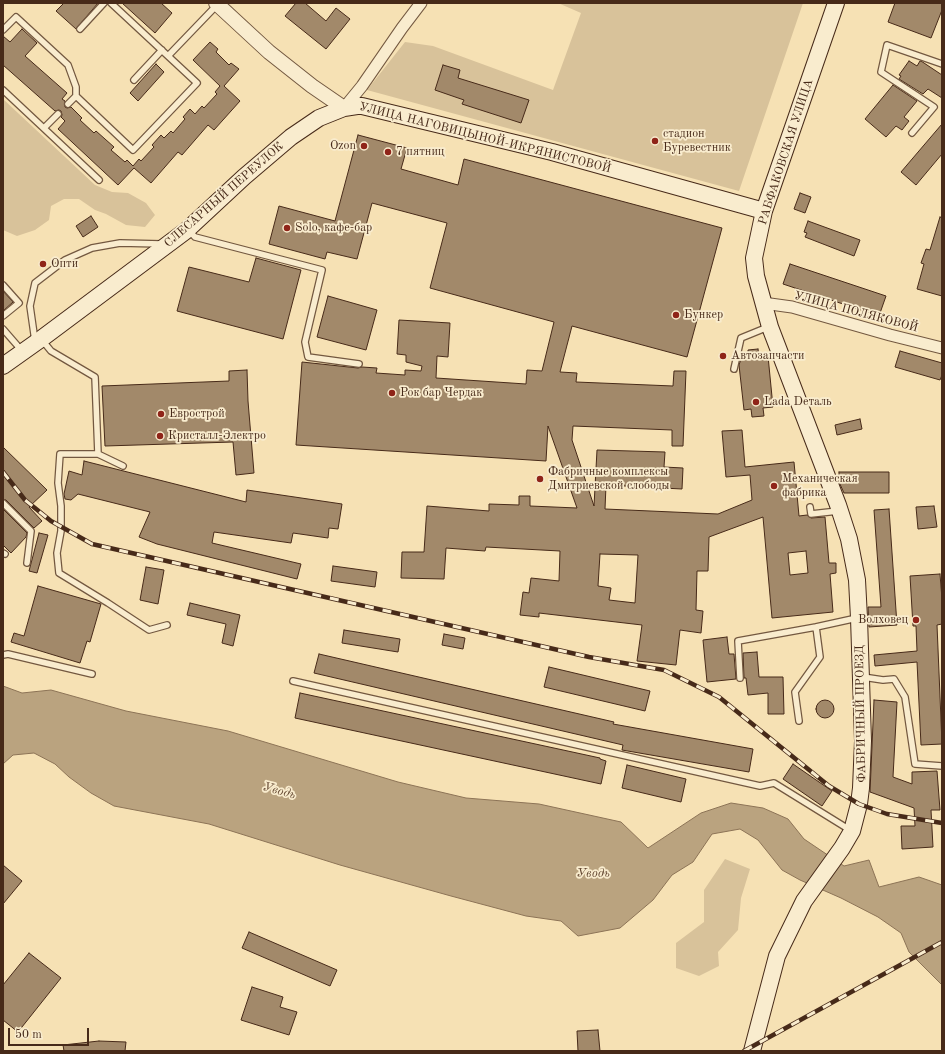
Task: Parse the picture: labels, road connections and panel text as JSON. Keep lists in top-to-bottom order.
{
  "streets": {
    "main road": [
      "УЛИЦА НАГОВИЦЫНОЙ-ИКРЯНИСТОВОЙ",
      "РАБФАКОВСКАЯ УЛИЦА",
      "СЛЕСАРНЫЙ ПЕРЕУЛОК",
      "ФАБРИЧНЫЙ ПРОЕЗД"
    ],
    "street": ["УЛИЦА ПОЛЯКОВОЙ"]
  },
  "crossings": [
    ["УЛИЦА НАГОВИЦЫНОЙ-ИКРЯНИСТОВОЙ", "РАБФАКОВСКАЯ УЛИЦА"],
    ["УЛИЦА НАГОВИЦЫНОЙ-ИКРЯНИСТОВОЙ", "СЛЕСАРНЫЙ ПЕРЕУЛОК"],
    ["РАБФАКОВСКАЯ УЛИЦА", "УЛИЦА ПОЛЯКОВОЙ"],
    ["РАБФАКОВСКАЯ УЛИЦА", "ФАБРИЧНЫЙ ПРОЕЗД"],
    ["УЛИЦА ПОЛЯКОВОЙ", "ФАБРИЧНЫЙ ПРОЕЗД"]
  ],
  "water": ["Уводь"],
  "places": [
    "стадион Буревестник",
    "Ozon",
    "7 пятниц",
    "Solo, кафе-бар",
    "Опти",
    "Бункер",
    "Автозапчасти",
    "Рок бар Чердак",
    "Lada Dеталь",
    "Еврострой",
    "Кристалл-Электро",
    "Фабричные комплексы Дмитриевской слободы",
    "Механическая фабрика",
    "Волховец"
  ],
  "scale_bar": "50 m"
}
